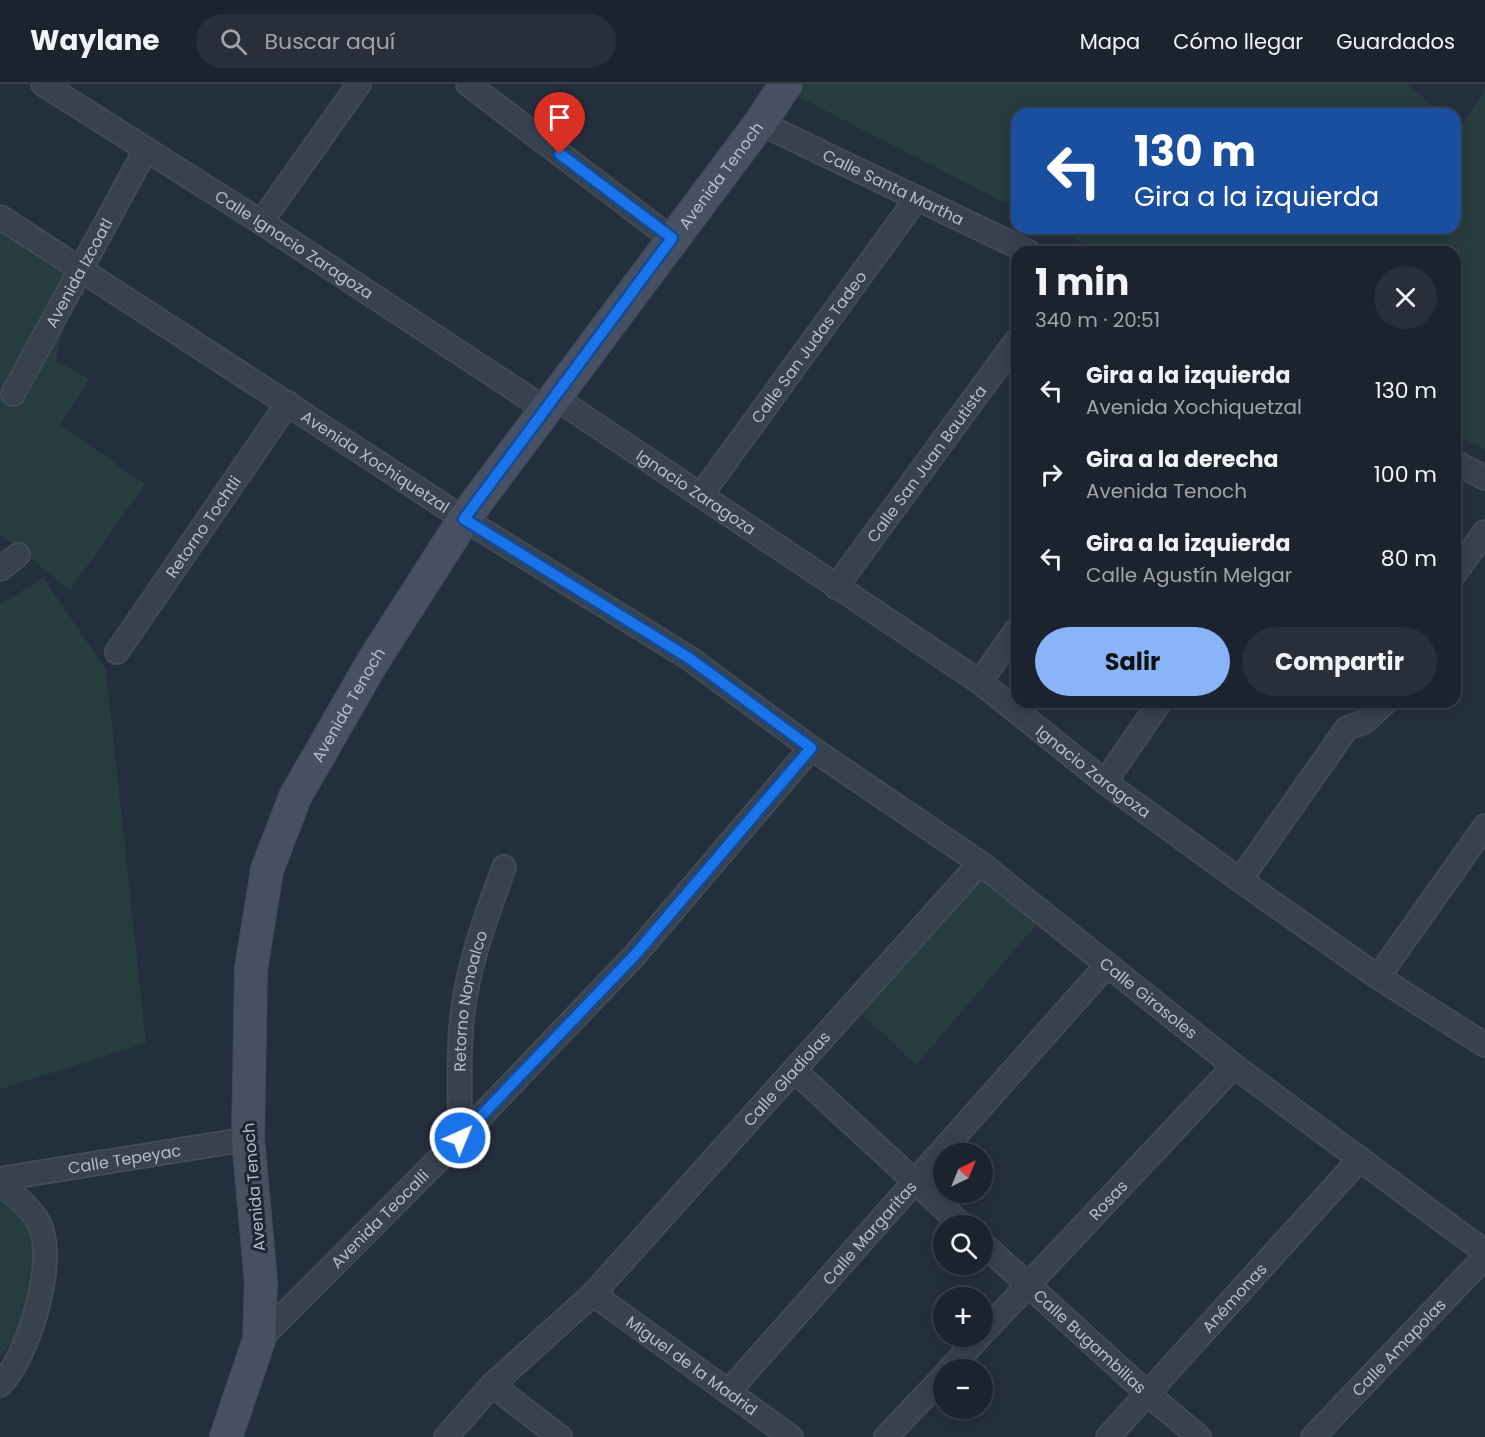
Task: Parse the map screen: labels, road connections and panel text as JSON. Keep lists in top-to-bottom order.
{
  "streets": {
    "street": [
      "Avenida Tenoch",
      "Calle Santa Martha",
      "Calle Ignacio Zaragoza",
      "Avenida Izcoatl",
      "Calle San Judas Tadeo",
      "Avenida Xochiquetzal",
      "Calle San Juan Bautista",
      "Ignacio Zaragoza",
      "Retorno Tochtli",
      "Calle Girasoles",
      "Retorno Nonoalco",
      "Calle Gladiolas",
      "Calle Tepeyac",
      "Rosas",
      "Avenida Teocalli",
      "Calle Margaritas",
      "Anémonas",
      "Calle Bugambilias",
      "Calle Amapolas",
      "Miguel de la Madrid"
    ]
  },
  "crossings": [
    ["Avenida Tenoch", "Calle Santa Martha"],
    ["Avenida Tenoch", "Calle Ignacio Zaragoza"],
    ["Avenida Tenoch", "Avenida Xochiquetzal"],
    ["Avenida Tenoch", "Ignacio Zaragoza"],
    ["Avenida Tenoch", "Calle Tepeyac"],
    ["Avenida Tenoch", "Avenida Teocalli"],
    ["Calle Santa Martha", "Calle San Judas Tadeo"],
    ["Calle Ignacio Zaragoza", "Avenida Izcoatl"],
    ["Calle Ignacio Zaragoza", "Ignacio Zaragoza"],
    ["Avenida Izcoatl", "Avenida Xochiquetzal"],
    ["Calle San Judas Tadeo", "Ignacio Zaragoza"],
    ["Avenida Xochiquetzal", "Retorno Tochtli"],
    ["Avenida Xochiquetzal", "Calle Girasoles"],
    ["Avenida Xochiquetzal", "Avenida Teocalli"],
    ["Calle San Juan Bautista", "Ignacio Zaragoza"],
    ["Calle Girasoles", "Calle Gladiolas"],
    ["Calle Girasoles", "Rosas"],
    ["Calle Girasoles", "Avenida Teocalli"],
    ["Calle Girasoles", "Calle Margaritas"],
    ["Calle Girasoles", "Anémonas"],
    ["Retorno Nonoalco", "Avenida Teocalli"],
    ["Calle Gladiolas", "Miguel de la Madrid"],
    ["Rosas", "Calle Bugambilias"],
    ["Calle Margaritas", "Miguel de la Madrid"],
    ["Anémonas", "Calle Bugambilias"]
  ],
  "north": "top right",
  "page": {
    "header": "Waylane",
    "search": "Buscar aquí",
    "nav": ["Mapa", "Cómo llegar", "Guardados"],
    "turn": ["130 m", "Gira a la izquierda"],
    "heading": ["1 min", "340 m · 20:51"],
    "list": [
      {
        "name": "Gira a la izquierda",
        "note": "Avenida Xochiquetzal",
        "value": "130 m"
      },
      {
        "name": "Gira a la derecha",
        "note": "Avenida Tenoch",
        "value": "100 m"
      },
      {
        "name": "Gira a la izquierda",
        "note": "Calle Agustín Melgar",
        "value": "80 m"
      }
    ],
    "buttons": ["Salir", "Compartir"],
    "map_buttons": ["+", "−"]
  }
}
